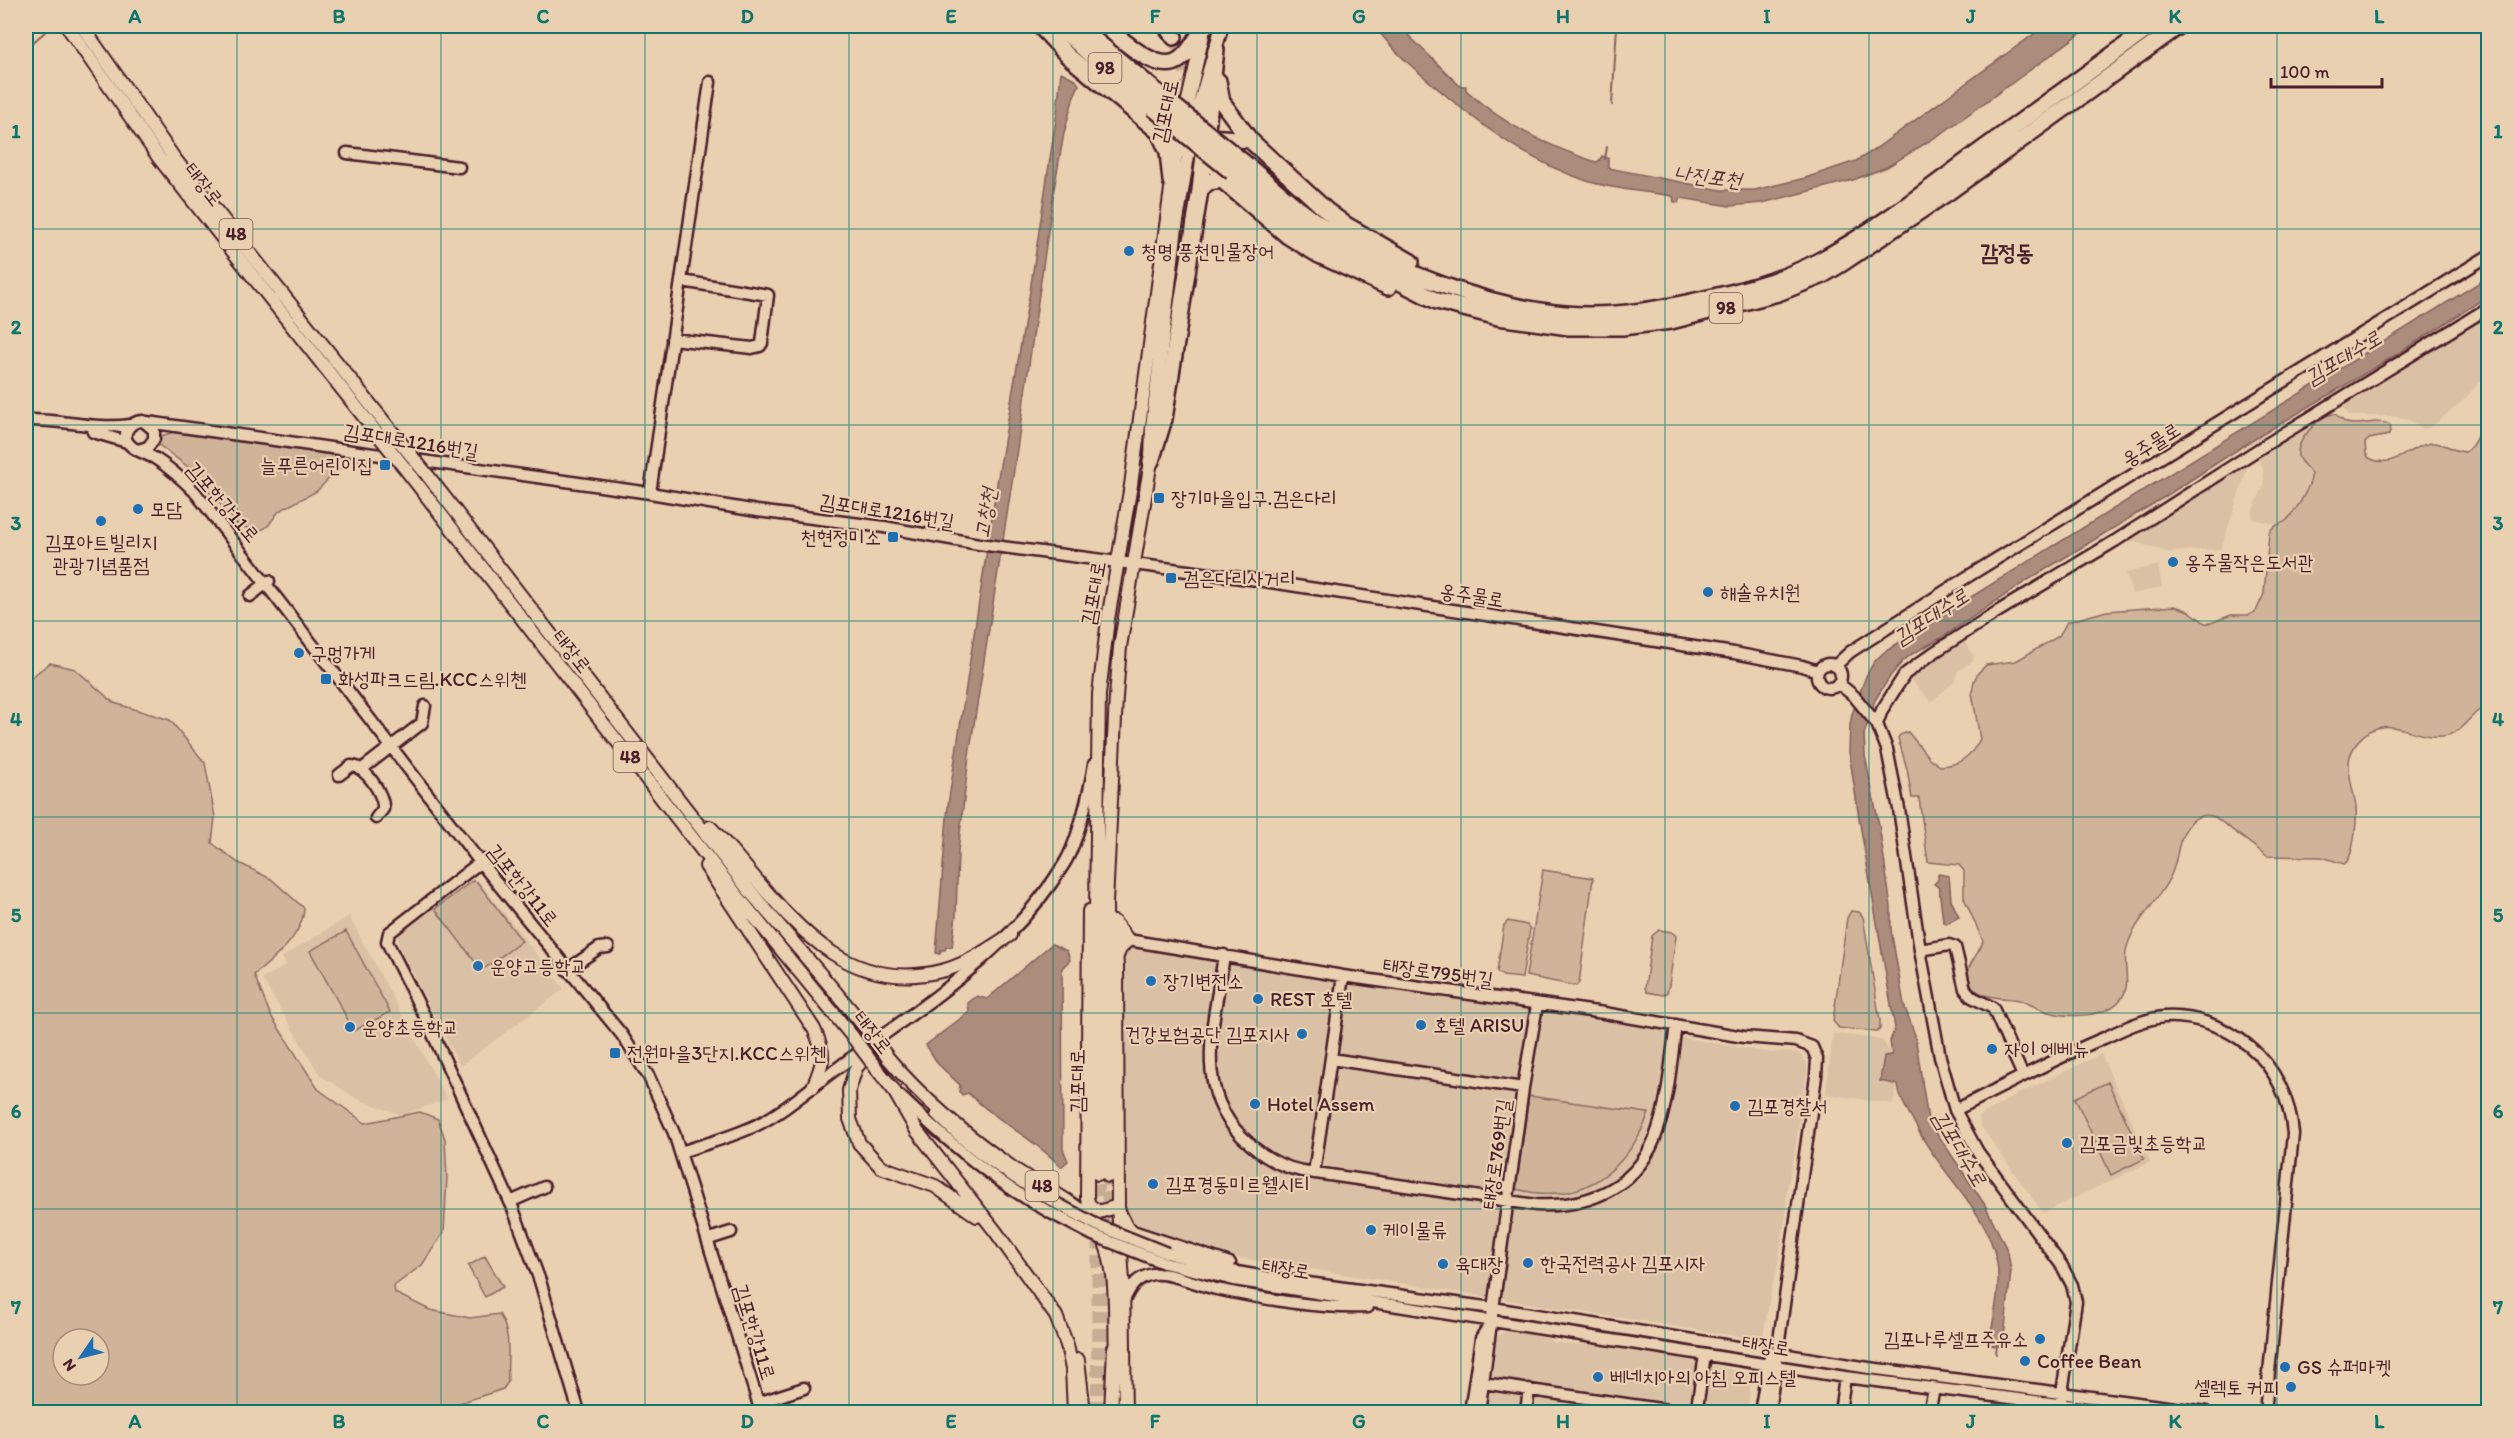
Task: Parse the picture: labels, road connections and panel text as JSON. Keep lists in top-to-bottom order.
{
  "streets": {
    "highway": ["98"],
    "main road": ["김포대로", "태장로", "48"],
    "street": [
      "김포대로1216번길",
      "옹주물로",
      "김포한강11로",
      "태장로795번길",
      "태장로769번길"
    ]
  },
  "crossings": [
    ["김포대로", "김포대로1216번길"],
    ["김포대로", "옹주물로"],
    ["태장로", "48"],
    ["태장로", "태장로795번길"],
    ["태장로", "태장로769번길"],
    ["김포대로1216번길", "옹주물로"],
    ["김포대로1216번길", "김포한강11로"],
    ["태장로795번길", "태장로769번길"]
  ],
  "districts": ["감정동"],
  "water": ["나진포천", "김포대수로", "고창천"],
  "places": {
    "other": [
      "청명 풍천민물장어",
      "모담",
      "김포아트빌리지 관광기념품점",
      "옹주물작은도서관",
      "해솔유치원",
      "구멍가게",
      "운양고등학교",
      "장기변전소",
      "REST 호텔",
      "호텔 ARISU",
      "운양초등학교",
      "건강보험공단 김포지사",
      "자이 에베뉴",
      "Hotel Assem",
      "김포경찰서",
      "김포금빛초등학교",
      "김포경동미르웰시티",
      "케이물류",
      "한국전력공사 김포시자",
      "육대장",
      "김포나루셀프주유소",
      "Coffee Bean",
      "GS 슈퍼마켓",
      "베네치아의 아침 오피스텔",
      "셀렉토 커피"
    ],
    "transit": [
      "늘푸른어린이집",
      "장기마을입구.검은다리",
      "천현정미소",
      "검은다리사거리",
      "화성파크드림.KCC스위첸",
      "전원마을3단지.KCC스위첸"
    ]
  },
  "scale_bar": "100 m",
  "north": "bottom left",
  "grid": {
    "columns": [
      "A",
      "B",
      "C",
      "D",
      "E",
      "F",
      "G",
      "H",
      "I",
      "J",
      "K",
      "L"
    ],
    "rows": [
      "1",
      "2",
      "3",
      "4",
      "5",
      "6",
      "7"
    ]
  }
}
